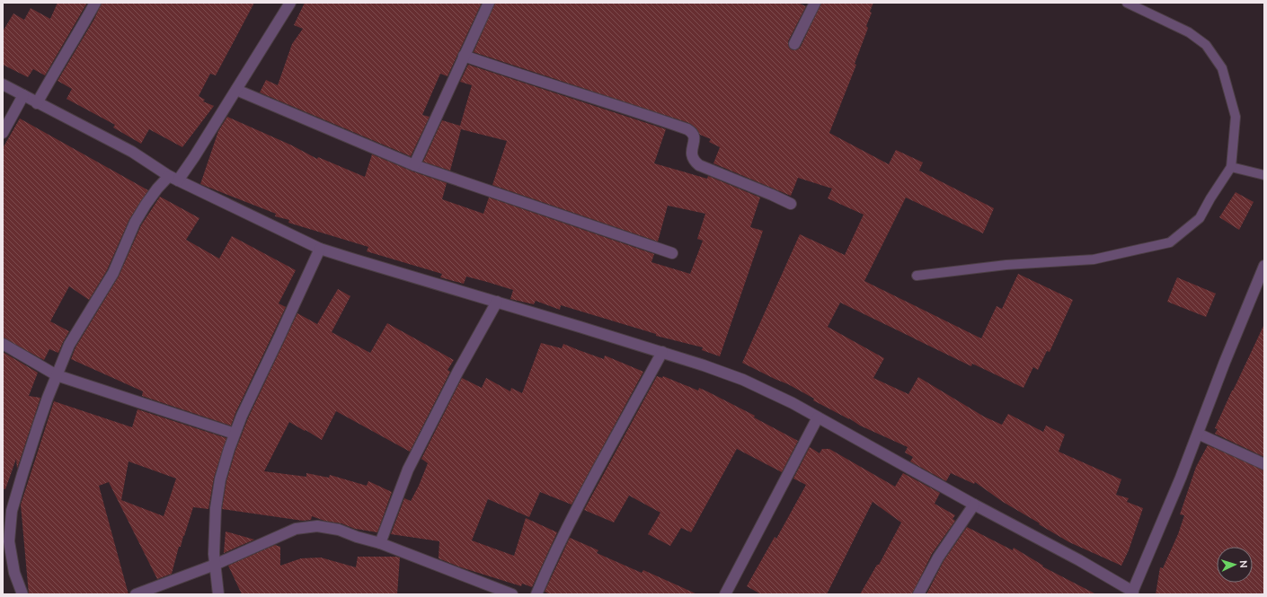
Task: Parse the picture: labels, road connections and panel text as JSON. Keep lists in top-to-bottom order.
{
  "north": "right"
}
